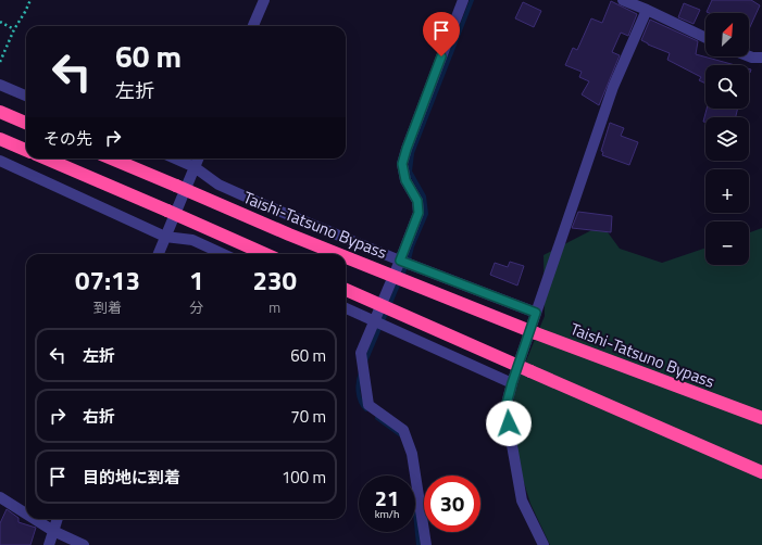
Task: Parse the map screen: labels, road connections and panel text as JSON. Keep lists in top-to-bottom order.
{
  "streets": {
    "highway": ["Taishi-Tatsuno Bypass"]
  },
  "north": "top right",
  "page": {
    "map_buttons": ["+", "−"],
    "turn": ["60 m", "左折"],
    "then": "その先",
    "eta": [
      "07:13",
      "到着",
      "1",
      "分",
      "230",
      "m"
    ],
    "list": [
      {
        "name": "左折",
        "value": "60 m"
      },
      {
        "name": "右折",
        "value": "70 m"
      },
      {
        "name": "目的地に到着",
        "value": "100 m"
      }
    ],
    "speed": "21 km/h",
    "limit": "30"
  }
}
